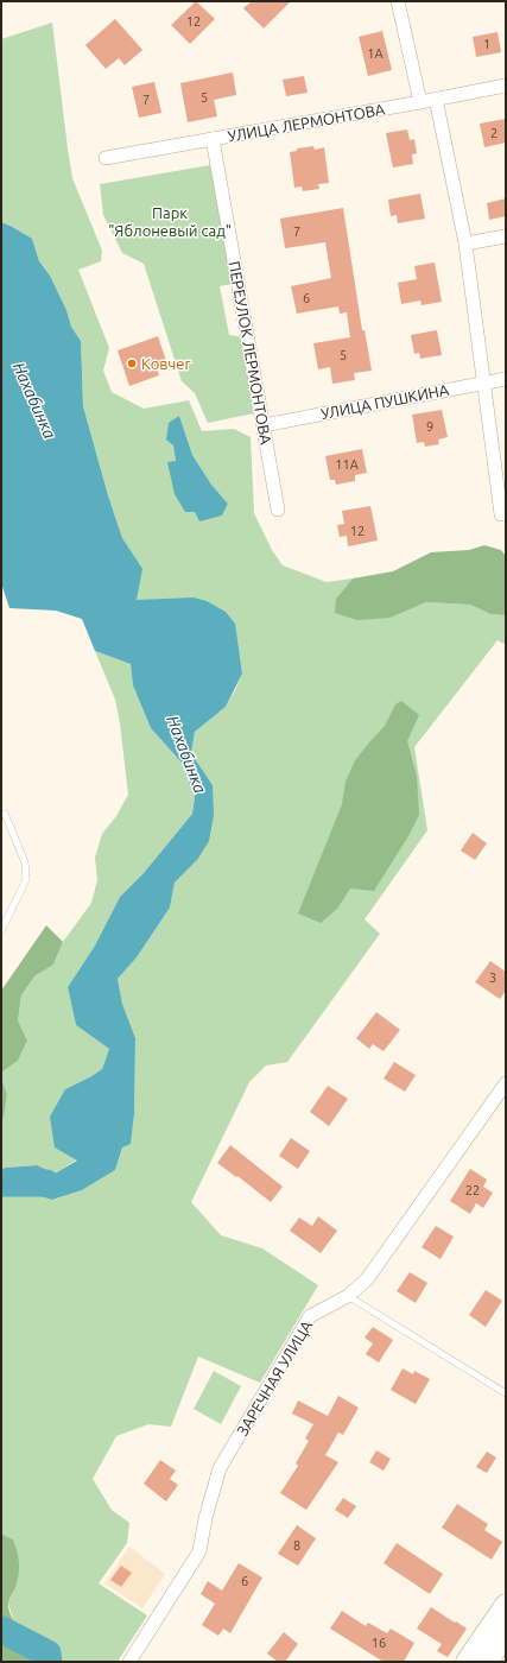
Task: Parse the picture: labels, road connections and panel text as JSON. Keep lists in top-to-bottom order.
{
  "streets": {
    "street": [
      "УЛИЦА ЛЕРМОНТОВА",
      "ПЕРЕУЛОК ЛЕРМОНТОВА",
      "УЛИЦА ПУШКИНА",
      "ЗАРЕЧНАЯ УЛИЦА"
    ]
  },
  "crossings": [
    ["УЛИЦА ЛЕРМОНТОВА", "ПЕРЕУЛОК ЛЕРМОНТОВА"],
    ["ПЕРЕУЛОК ЛЕРМОНТОВА", "УЛИЦА ПУШКИНА"]
  ],
  "water": ["Нахабинка"],
  "parks": ["Парк \"Яблоневый сад\""],
  "places": ["Ковчег"],
  "house_numbers": [
    "12",
    "1",
    "1А",
    "5",
    "7",
    "2",
    "7",
    "6",
    "5",
    "9",
    "11А",
    "12",
    "3",
    "22",
    "8",
    "6",
    "16"
  ]
}
